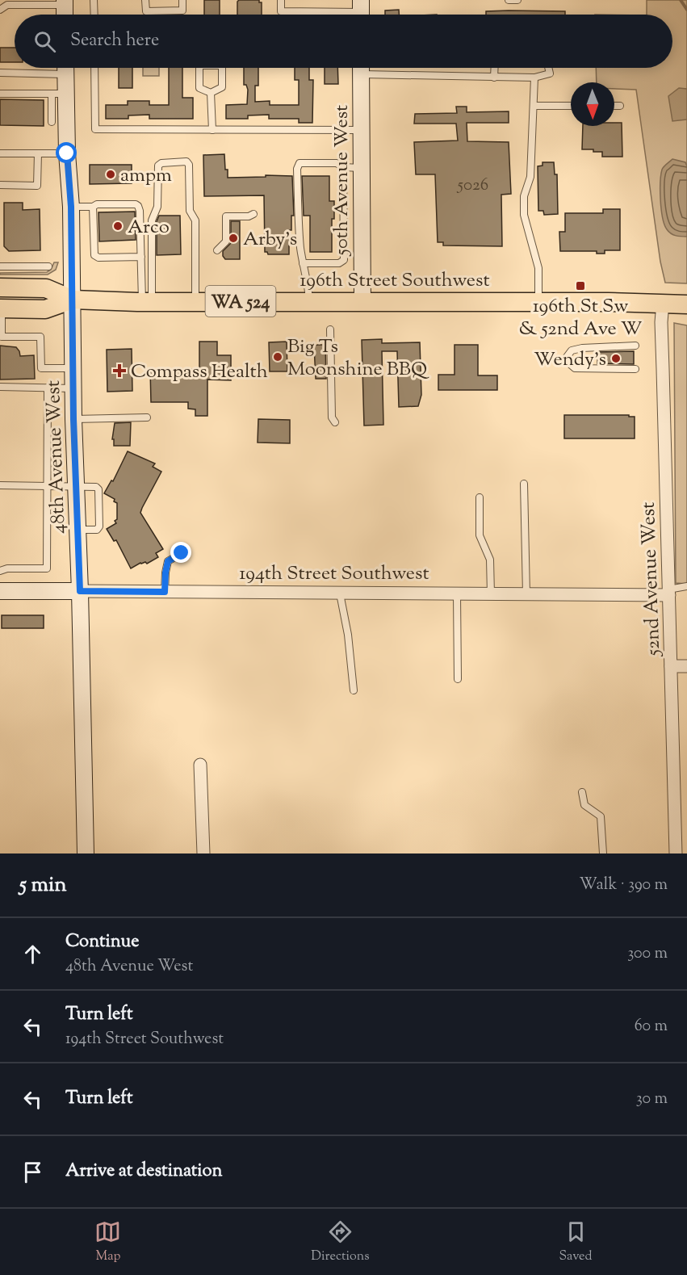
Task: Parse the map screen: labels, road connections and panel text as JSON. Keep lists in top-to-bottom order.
{
  "streets": {
    "main road": ["196th Street Southwest", "WA 524"],
    "street": [
      "50th Avenue West",
      "48th Avenue West",
      "194th Street Southwest",
      "52nd Avenue West"
    ]
  },
  "crossings": [
    ["50th Avenue West", "196th Street Southwest"],
    ["196th Street Southwest", "48th Avenue West"],
    ["196th Street Southwest", "52nd Avenue West"],
    ["48th Avenue West", "194th Street Southwest"],
    ["194th Street Southwest", "52nd Avenue West"]
  ],
  "places": {
    "other": [
      "ampm",
      "Arco",
      "Arby's",
      "Big Ts Moonshine BBQ",
      "Wendy's"
    ],
    "transit": ["196th St Sw & 52nd Ave W"],
    "health": ["Compass Health"]
  },
  "house_numbers": ["5026"],
  "north": "bottom",
  "page": {
    "search": "Search here",
    "heading": ["5 min", "Walk · 390 m"],
    "list": [
      ["Continue", "48th Avenue West", "300 m"],
      ["Turn left", "194th Street Southwest", "60 m"],
      ["Turn left", "30 m"],
      "Arrive at destination"
    ],
    "nav": ["Map", "Directions", "Saved"]
  }
}
